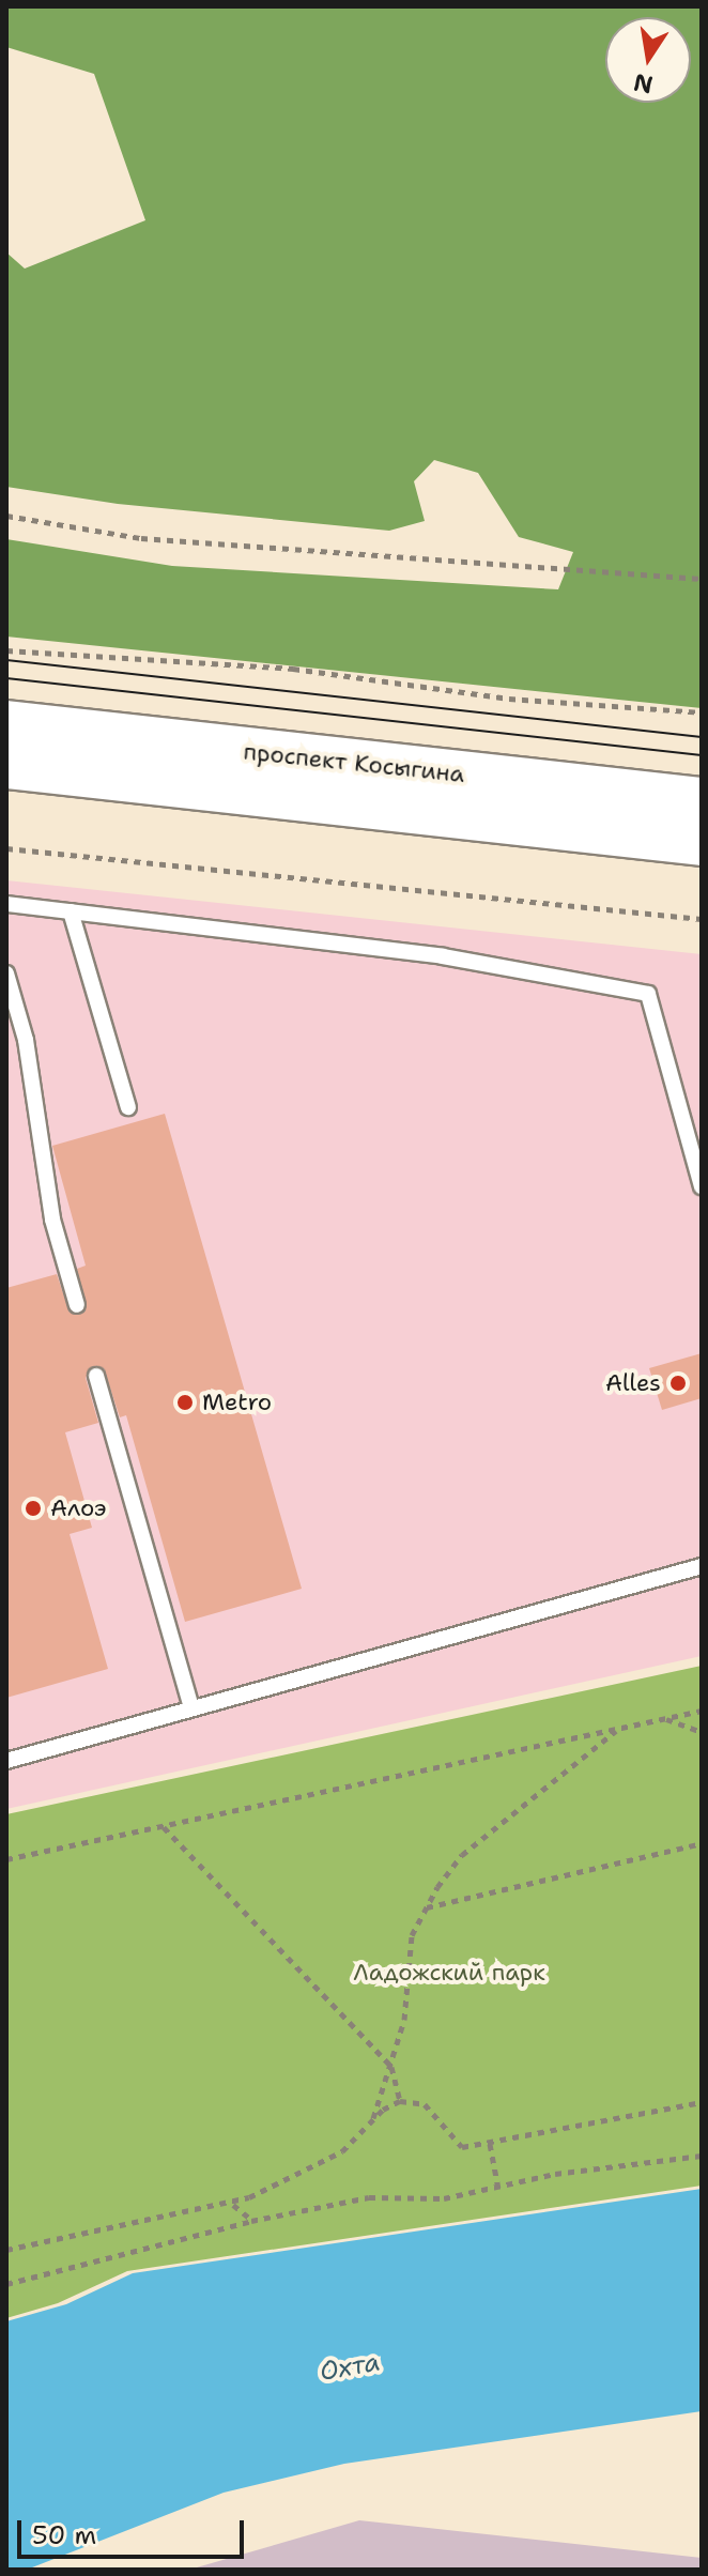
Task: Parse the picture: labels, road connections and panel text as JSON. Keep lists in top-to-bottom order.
{
  "streets": {
    "main road": ["проспект Косыгина"]
  },
  "water": ["Охта"],
  "parks": ["Ладожский парк"],
  "places": ["Alles", "Metro", "Алоэ"],
  "scale_bar": "50 m",
  "north": "bottom"
}
